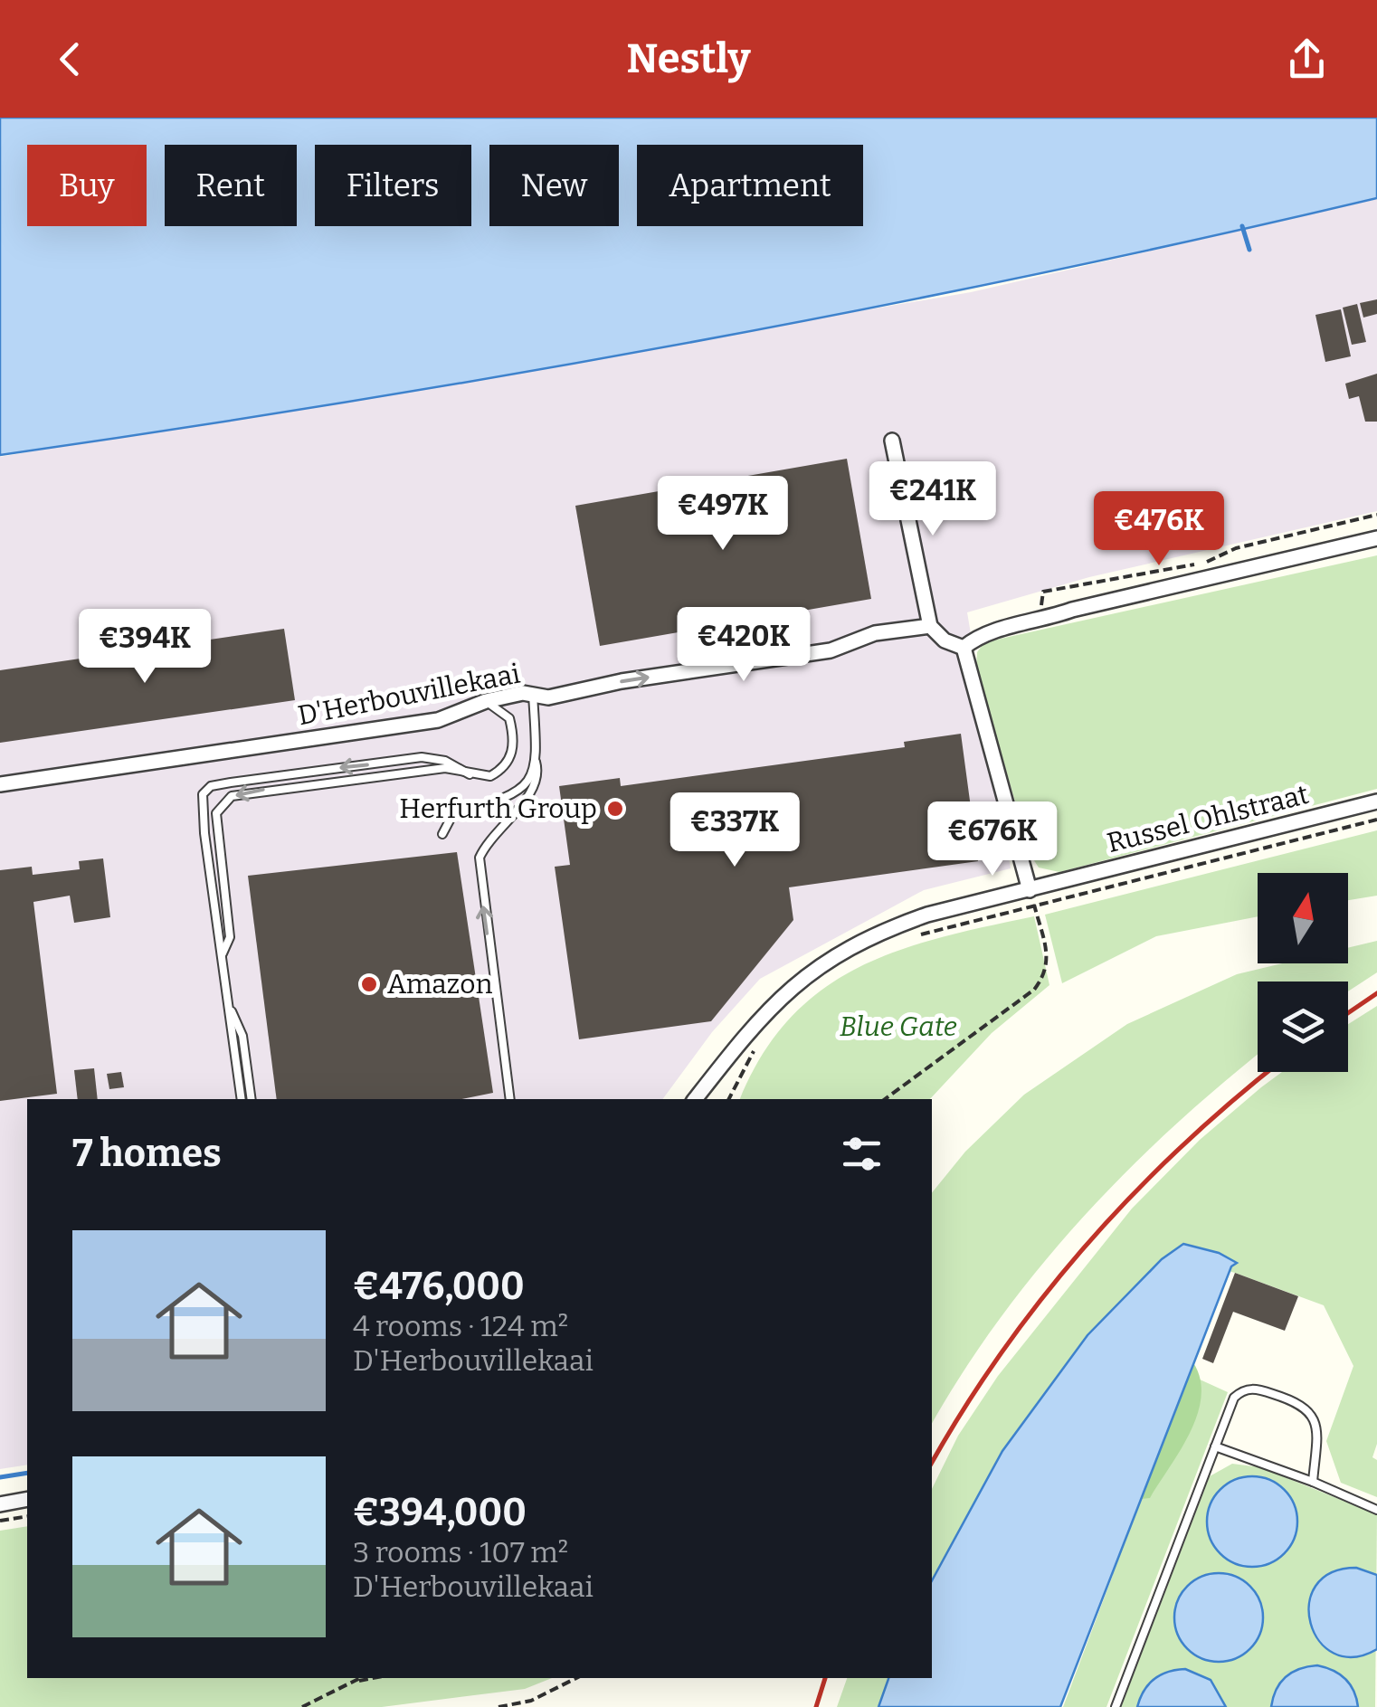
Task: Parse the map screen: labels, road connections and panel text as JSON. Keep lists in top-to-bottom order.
{
  "streets": {
    "street": ["D'Herbouvillekaai", "Russel Ohlstraat"]
  },
  "one_way": ["D'Herbouvillekaai"],
  "parks": ["Blue Gate"],
  "places": ["Herfurth Group", "Amazon"],
  "north": "top",
  "page": {
    "header": "Nestly",
    "chip": [
      "Buy",
      "Rent",
      "Filters",
      "New",
      "Apartment"
    ],
    "price": [
      "€241K",
      "€497K",
      "€476K",
      "€420K",
      "€394K",
      "€337K",
      "€676K"
    ],
    "heading": "7 homes",
    "list": [
      {
        "name": "€476,000",
        "note": "4 rooms · 124 m² · D'Herbouvillekaai"
      },
      {
        "name": "€394,000",
        "note": "3 rooms · 107 m² · D'Herbouvillekaai"
      }
    ]
  }
}
